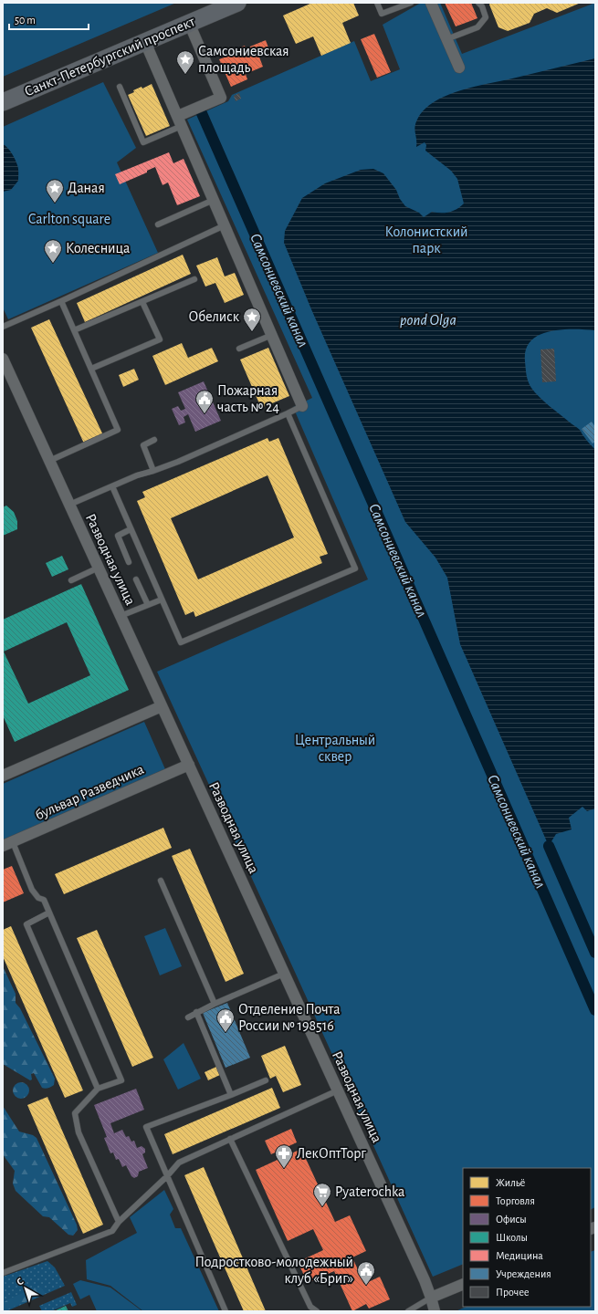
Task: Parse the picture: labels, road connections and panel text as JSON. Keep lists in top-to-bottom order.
{
  "streets": {
    "main road": ["Санкт-Петербургский проспект"],
    "street": ["Разводная улица", "бульвар Разведчика"]
  },
  "crossings": [
    ["Разводная улица", "бульвар Разведчика"]
  ],
  "water": ["Самсониевский канал", "pond Olga"],
  "parks": ["Carlton square", "Колонистский парк", "Центральный сквер"],
  "places": {
    "place": [
      "Самсониевская площадь",
      "Даная",
      "Колесница",
      "Обелиск"
    ],
    "public building": ["Пожарная часть № 24", "Отделение Почта России № 198516", "Подростково-молодежный клуб «Бриг»"],
    "pharmacy": ["ЛекОптТорг"],
    "supermarket": ["Pyaterochka"]
  },
  "legend": [
    "Жильё",
    "Торговля",
    "Офисы",
    "Школы",
    "Медицина",
    "Учреждения",
    "Прочее"
  ],
  "scale_bar": "50 m",
  "north": "top left"
}
